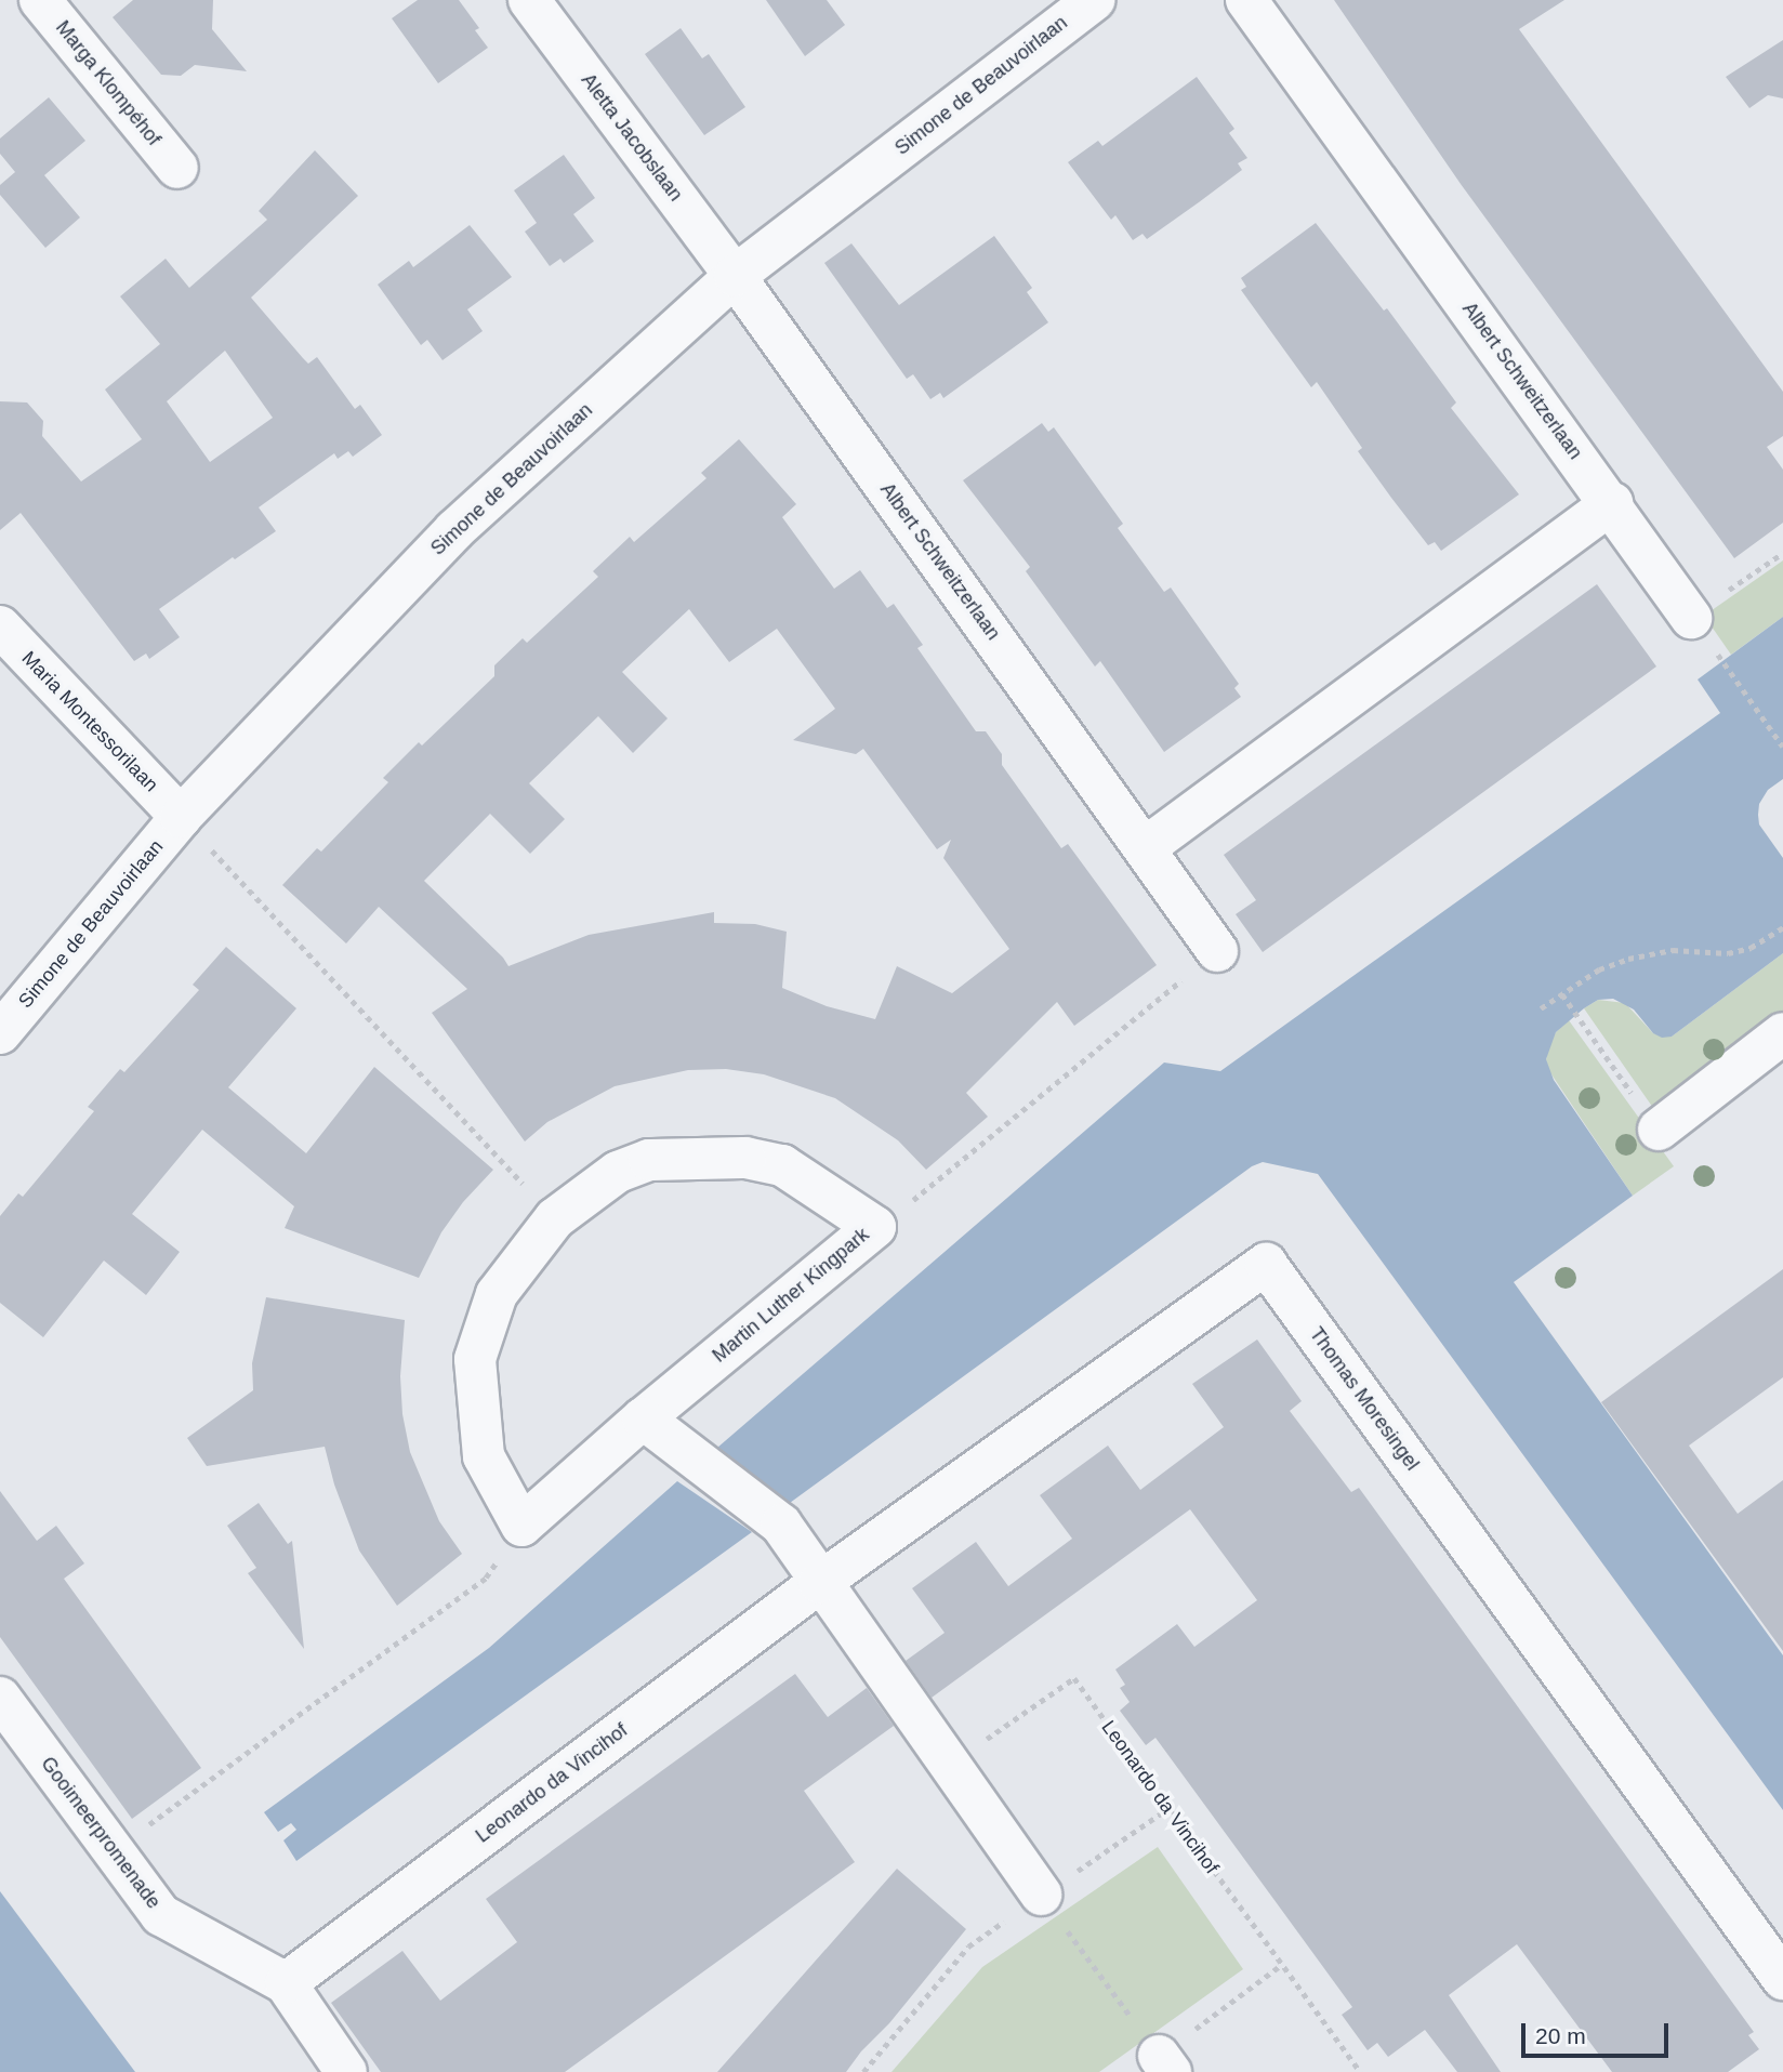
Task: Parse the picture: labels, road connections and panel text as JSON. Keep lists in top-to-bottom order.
{
  "streets": {
    "street": [
      "Marga Klompéhof",
      "Simone de Beauvoirlaan",
      "Aletta Jacobslaan",
      "Albert Schweitzerlaan",
      "Maria Montessorilaan",
      "Martin Luther Kingpark",
      "Thomas Moresingel",
      "Leonardo da Vincihof",
      "Gooimeerpromenade"
    ]
  },
  "crossings": [
    ["Simone de Beauvoirlaan", "Aletta Jacobslaan"],
    ["Simone de Beauvoirlaan", "Albert Schweitzerlaan"],
    ["Simone de Beauvoirlaan", "Maria Montessorilaan"],
    ["Aletta Jacobslaan", "Albert Schweitzerlaan"],
    ["Thomas Moresingel", "Leonardo da Vincihof"],
    ["Leonardo da Vincihof", "Gooimeerpromenade"]
  ],
  "scale_bar": "20 m"
}
